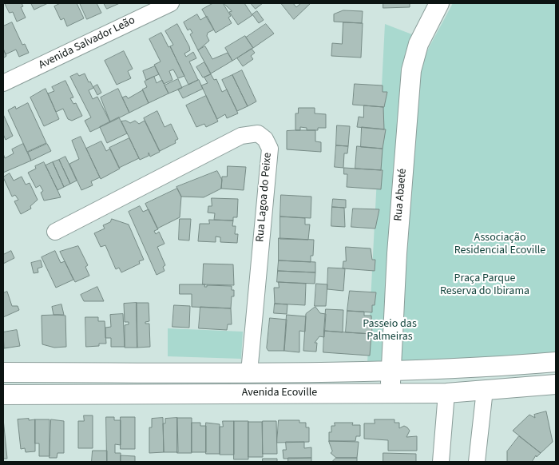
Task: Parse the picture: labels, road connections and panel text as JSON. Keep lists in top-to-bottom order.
{
  "streets": {
    "street": [
      "Avenida Salvador Leão",
      "Rua Abaeté",
      "Rua Lagoa do Peixe",
      "Avenida Ecoville"
    ]
  },
  "crossings": [
    ["Rua Abaeté", "Avenida Ecoville"],
    ["Rua Lagoa do Peixe", "Avenida Ecoville"]
  ],
  "parks": ["Associação Residencial Ecoville", "Praça Parque Reserva do Ibirama", "Passeio das Palmeiras"]
}
